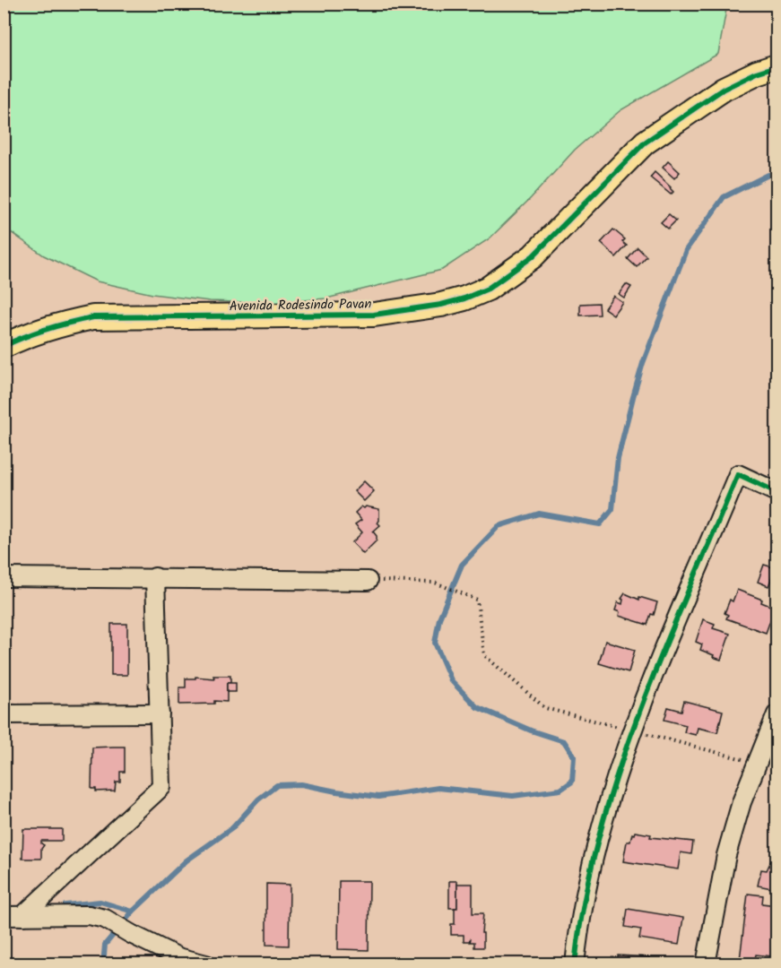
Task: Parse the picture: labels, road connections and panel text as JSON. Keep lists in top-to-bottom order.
{
  "streets": {
    "main road": ["Avenida Rodesindo Pavan"]
  }
}
